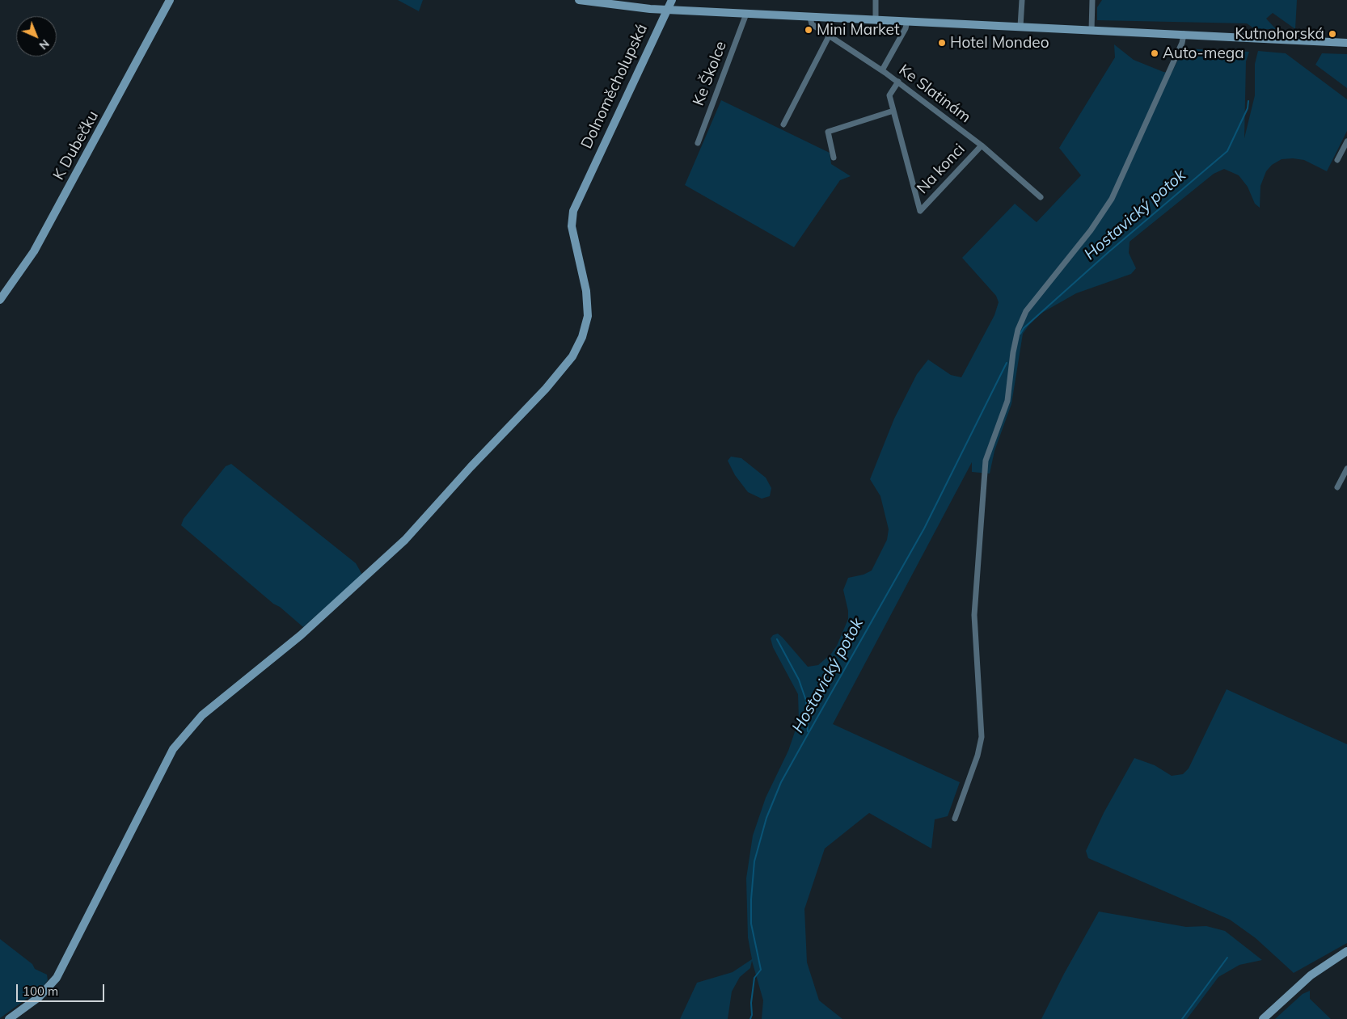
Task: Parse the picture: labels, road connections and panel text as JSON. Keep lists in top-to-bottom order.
{
  "streets": {
    "street": [
      "Ke Školce",
      "Dolnoměcholupská",
      "Ke Slatinám",
      "K Dubečku",
      "Na konci"
    ]
  },
  "crossings": [
    ["Ke Slatinám", "Na konci"]
  ],
  "water": ["Hostavický potok"],
  "places": [
    "Mini Market",
    "Kutnohorská",
    "Hotel Mondeo",
    "Auto-mega"
  ],
  "scale_bar": "100 m",
  "north": "bottom right"
}
